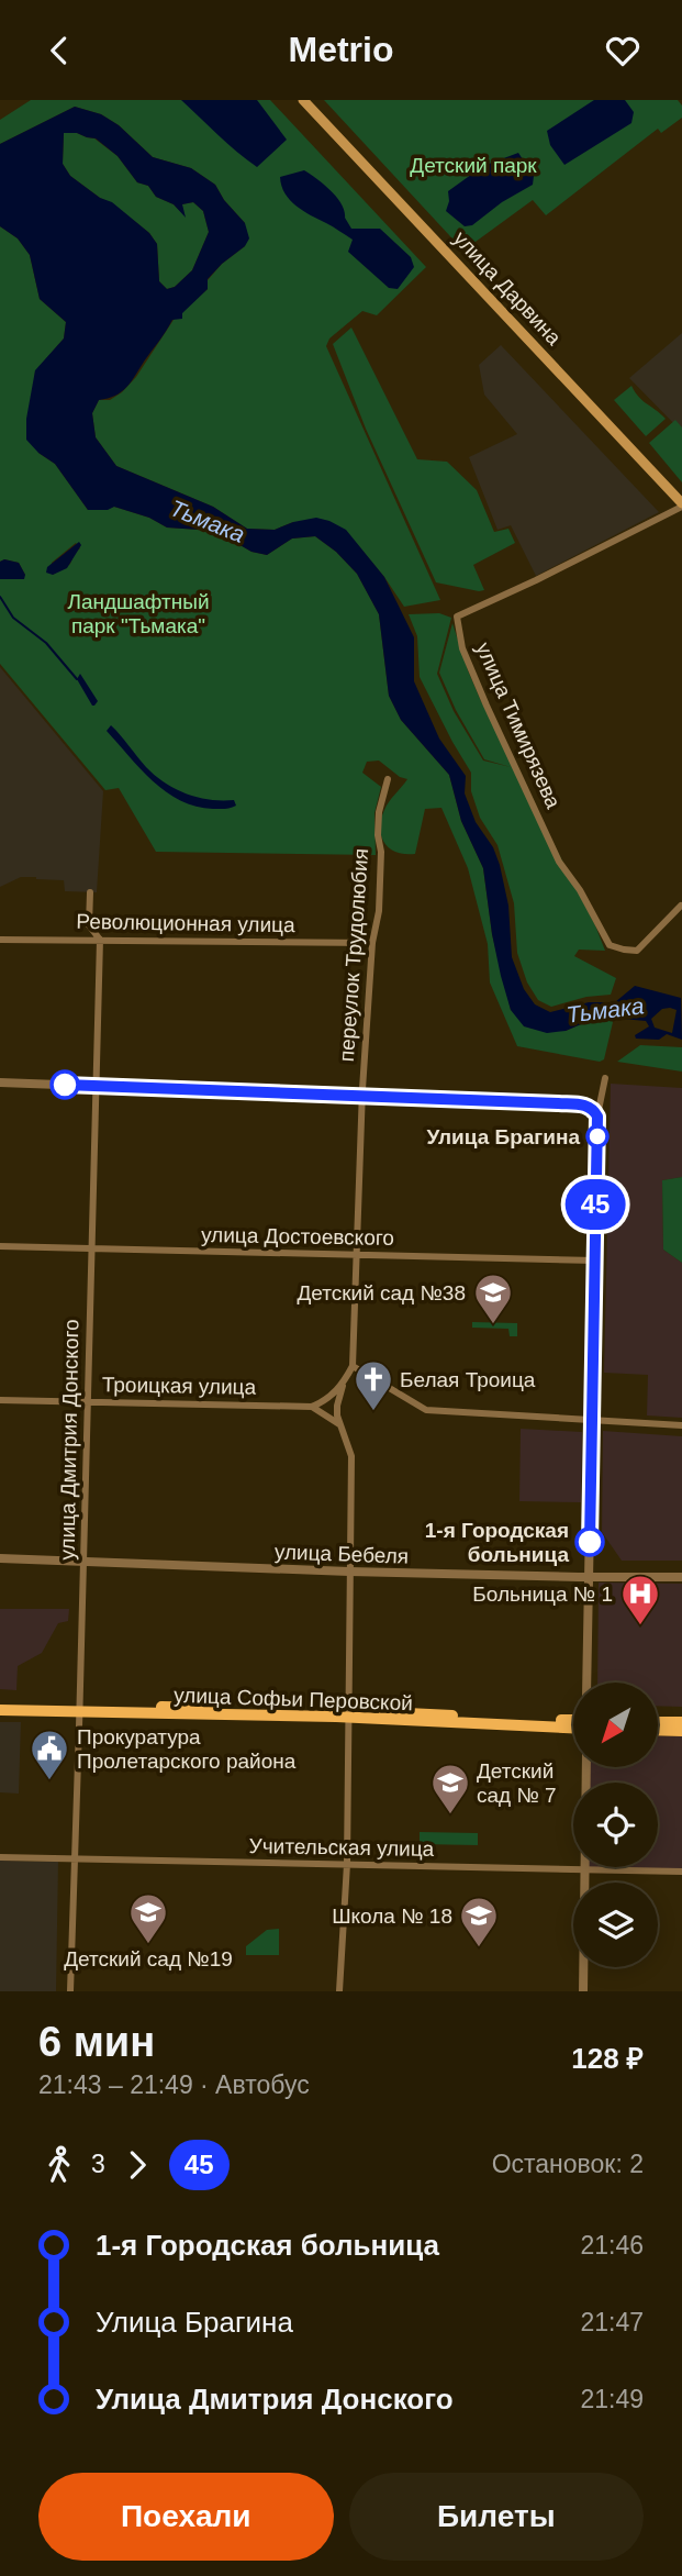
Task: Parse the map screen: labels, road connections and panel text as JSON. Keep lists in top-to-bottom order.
{
  "streets": {
    "main road": ["улица Дарвина", "улица Софьи Перовской"],
    "street": [
      "улица Тимирязева",
      "Революционная улица",
      "переулок Трудолюбия",
      "улица Достоевского",
      "Троицкая улица",
      "улица Дмитрия Донского",
      "улица Бебеля",
      "Учительская улица"
    ]
  },
  "crossings": [
    ["улица Дарвина", "улица Тимирязева"],
    ["Революционная улица", "переулок Трудолюбия"],
    ["Революционная улица", "улица Дмитрия Донского"],
    ["переулок Трудолюбия", "улица Достоевского"],
    ["улица Достоевского", "улица Дмитрия Донского"],
    ["Троицкая улица", "улица Дмитрия Донского"],
    ["улица Дмитрия Донского", "улица Бебеля"],
    ["улица Дмитрия Донского", "улица Софьи Перовской"],
    ["улица Дмитрия Донского", "Учительская улица"]
  ],
  "water": ["Тьмака"],
  "parks": ["Детский парк", "Ландшафтный парк \"Тьмака\""],
  "places": {
    "other": ["Улица Брагина", "1-я Городская больница"],
    "school or university": [
      "Детский сад №38",
      "Детский сад № 7",
      "Детский сад №19",
      "Школа № 18"
    ],
    "church": ["Белая Троица"],
    "hospital": ["Больница № 1"],
    "public building": ["Прокуратура Пролетарского района"]
  },
  "lines": ["bus line 45"],
  "north": "bottom left",
  "page": {
    "header": "Metrio",
    "on_map": "45",
    "heading": ["6 мин", "21:43 – 21:49 · Автобус", "128 ₽"],
    "legs": ["3", "45", "Остановок: 2"],
    "list": [
      {
        "name": "1-я Городская больница",
        "value": "21:46"
      },
      {
        "name": "Улица Брагина",
        "value": "21:47"
      },
      {
        "name": "Улица Дмитрия Донского",
        "value": "21:49"
      }
    ],
    "buttons": ["Поехали", "Билеты"]
  }
}
